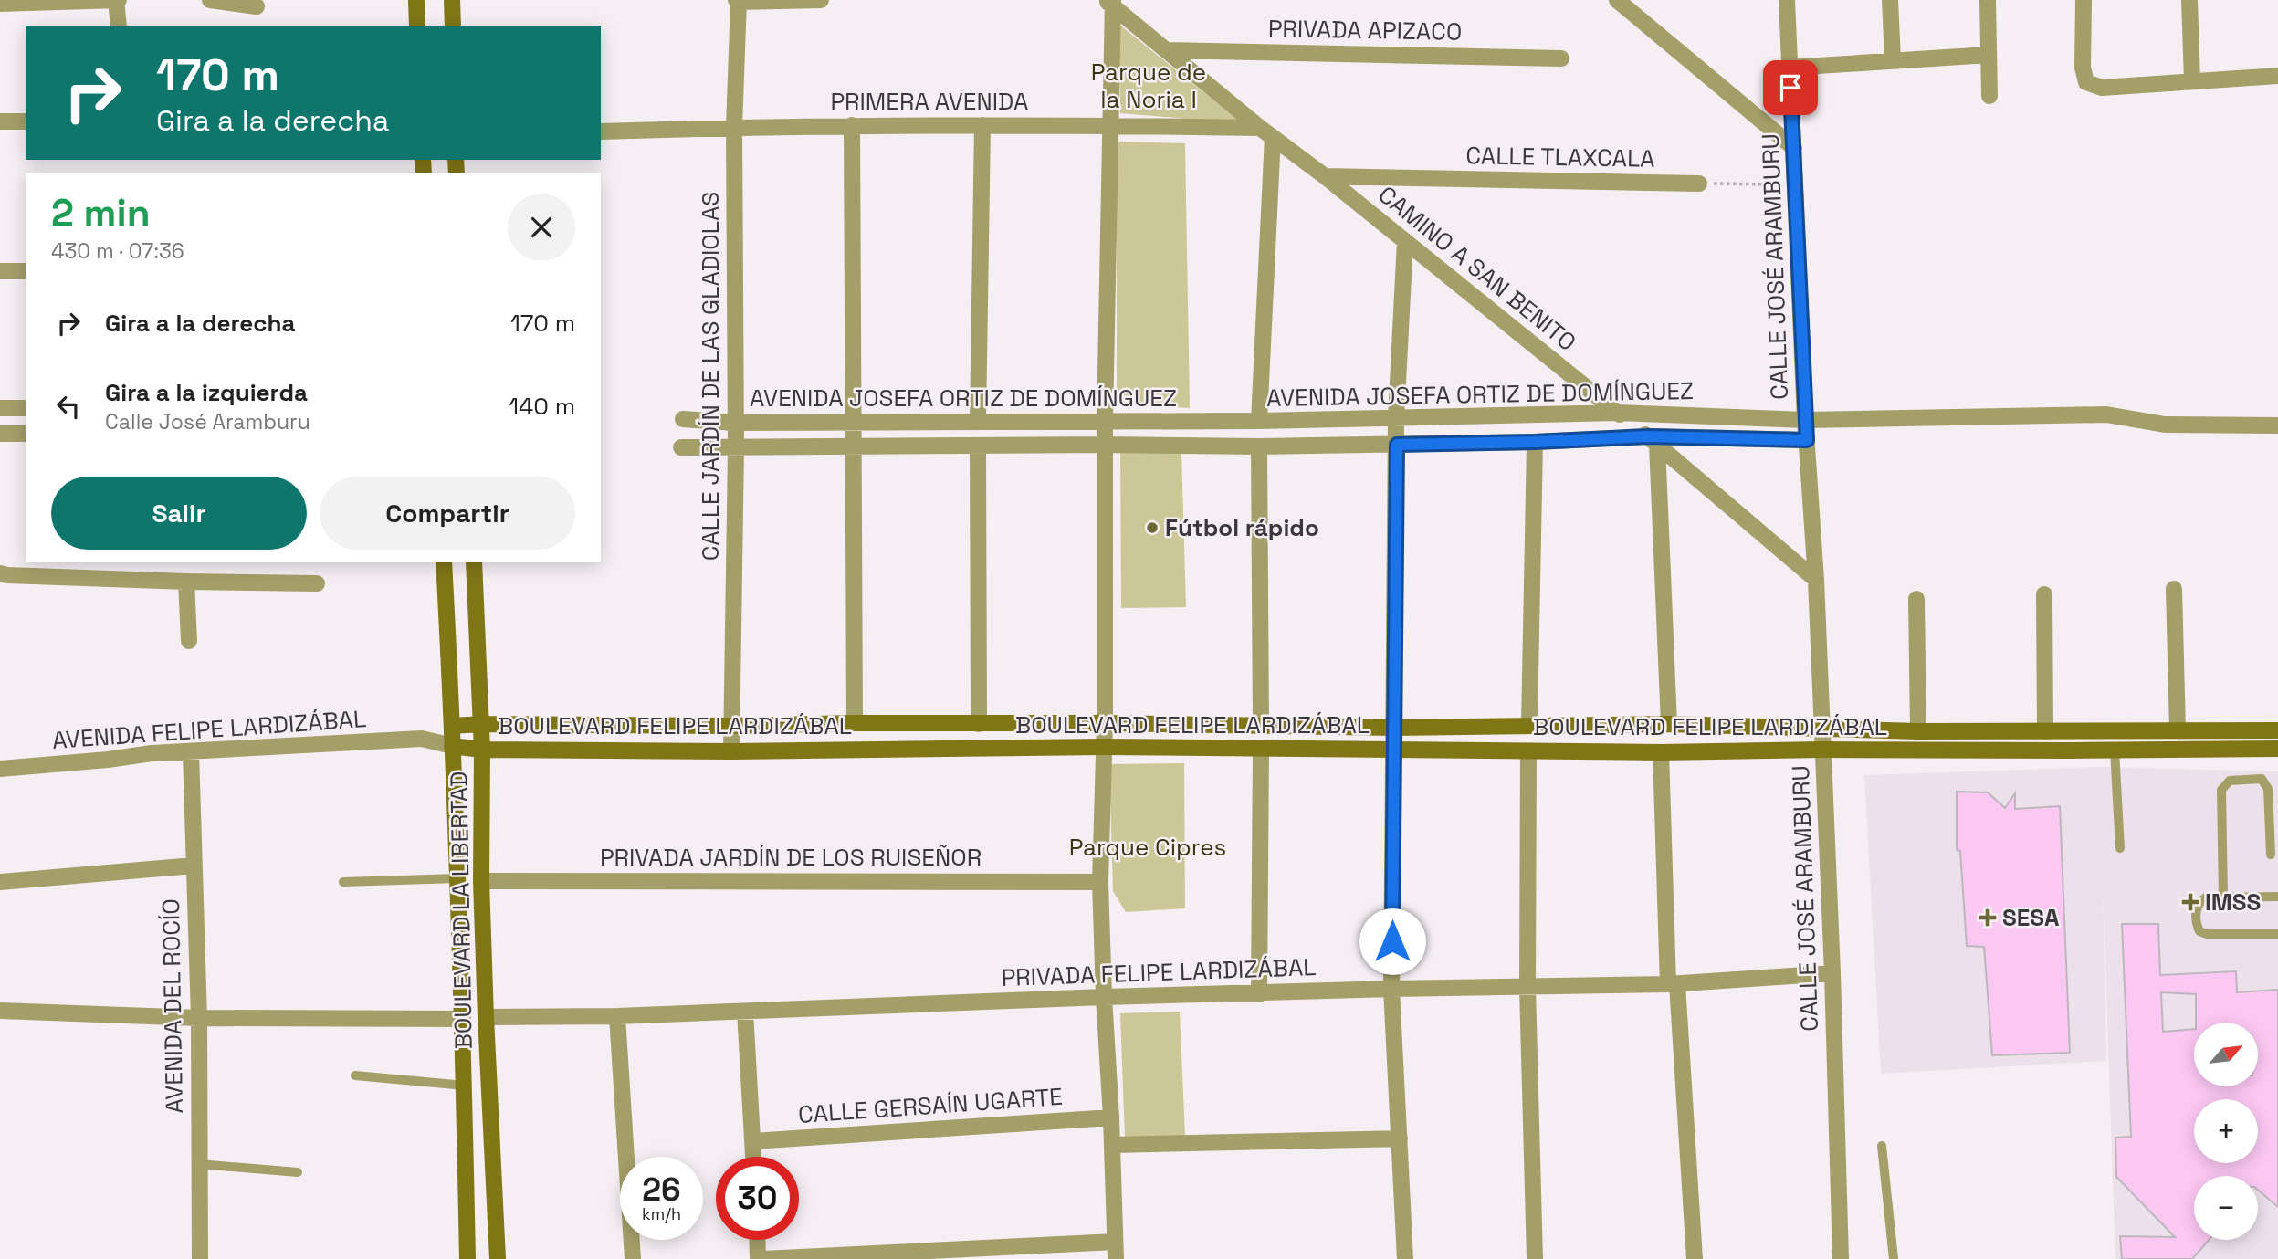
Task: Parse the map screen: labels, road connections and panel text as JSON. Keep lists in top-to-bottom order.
{
  "streets": {
    "main road": ["BOULEVARD FELIPE LARDIZÁBAL", "BOULEVARD LA LIBERTAD"],
    "street": [
      "PRIVADA APIZACO",
      "PRIMERA AVENIDA",
      "CALLE TLAXCALA",
      "CALLE JOSÉ ARAMBURU",
      "CAMINO A SAN BENITO",
      "CALLE JARDÍN DE LAS GLADIOLAS",
      "AVENIDA JOSEFA ORTIZ DE DOMÍNGUEZ",
      "AVENIDA FELIPE LARDIZÁBAL",
      "PRIVADA JARDÍN DE LOS RUISEÑOR",
      "PRIVADA FELIPE LARDIZÁBAL",
      "AVENIDA DEL ROCÍO",
      "CALLE GERSAÍN UGARTE"
    ]
  },
  "crossings": [
    ["PRIVADA APIZACO", "CAMINO A SAN BENITO"],
    ["PRIMERA AVENIDA", "CAMINO A SAN BENITO"],
    ["PRIMERA AVENIDA", "CALLE JARDÍN DE LAS GLADIOLAS"],
    ["CALLE TLAXCALA", "CAMINO A SAN BENITO"],
    ["CALLE JOSÉ ARAMBURU", "CAMINO A SAN BENITO"],
    ["CALLE JOSÉ ARAMBURU", "AVENIDA JOSEFA ORTIZ DE DOMÍNGUEZ"],
    ["CALLE JOSÉ ARAMBURU", "BOULEVARD FELIPE LARDIZÁBAL"],
    ["CALLE JOSÉ ARAMBURU", "PRIVADA FELIPE LARDIZÁBAL"],
    ["CAMINO A SAN BENITO", "AVENIDA JOSEFA ORTIZ DE DOMÍNGUEZ"],
    ["CALLE JARDÍN DE LAS GLADIOLAS", "AVENIDA JOSEFA ORTIZ DE DOMÍNGUEZ"],
    ["CALLE JARDÍN DE LAS GLADIOLAS", "BOULEVARD FELIPE LARDIZÁBAL"],
    ["BOULEVARD FELIPE LARDIZÁBAL", "AVENIDA FELIPE LARDIZÁBAL"],
    ["BOULEVARD FELIPE LARDIZÁBAL", "BOULEVARD LA LIBERTAD"],
    ["AVENIDA FELIPE LARDIZÁBAL", "BOULEVARD LA LIBERTAD"],
    ["AVENIDA FELIPE LARDIZÁBAL", "AVENIDA DEL ROCÍO"],
    ["PRIVADA JARDÍN DE LOS RUISEÑOR", "BOULEVARD LA LIBERTAD"],
    ["BOULEVARD LA LIBERTAD", "PRIVADA FELIPE LARDIZÁBAL"]
  ],
  "parks": ["Parque de la Noria I", "Parque Cipres"],
  "places": {
    "other": ["Fútbol rápido"],
    "health": ["IMSS", "SESA"]
  },
  "north": "top right",
  "page": {
    "turn": ["170 m", "Gira a la derecha"],
    "heading": ["2 min", "430 m · 07:36"],
    "list": [
      {
        "name": "Gira a la derecha",
        "value": "170 m"
      },
      {
        "name": "Gira a la izquierda",
        "note": "Calle José Aramburu",
        "value": "140 m"
      }
    ],
    "buttons": ["Salir", "Compartir"],
    "map_buttons": ["+", "−"],
    "speed": "26 km/h",
    "limit": "30"
  }
}
